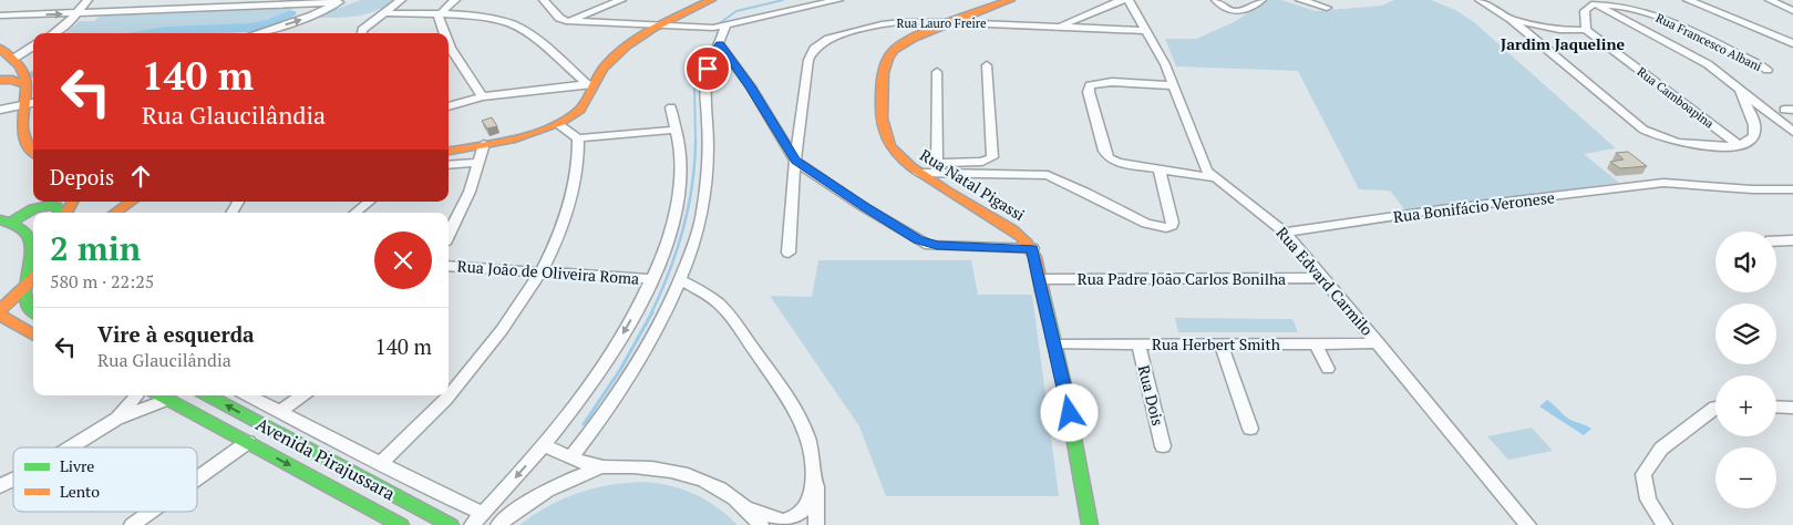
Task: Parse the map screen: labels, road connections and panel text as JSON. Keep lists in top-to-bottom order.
{
  "streets": {
    "main road": ["Rua Natal Pigassi", "Avenida Pirajussara"],
    "street": [
      "Rua Lauro Freire",
      "Rua Francesco Albani",
      "Rua Camboapina",
      "Rua Bonifácio Veronese",
      "Rua João de Oliveira Roma",
      "Rua Padre João Carlos Bonilha",
      "Rua Edvard Carmilo",
      "Rua Herbert Smith",
      "Rua Dois"
    ]
  },
  "crossings": [
    ["Rua Lauro Freire", "Rua Natal Pigassi"],
    ["Rua Lauro Freire", "Rua Edvard Carmilo"],
    ["Rua Bonifácio Veronese", "Rua Edvard Carmilo"],
    ["Rua Padre João Carlos Bonilha", "Rua Edvard Carmilo"],
    ["Rua Edvard Carmilo", "Rua Herbert Smith"],
    ["Rua Herbert Smith", "Rua Dois"]
  ],
  "districts": ["Jardim Jaqueline"],
  "legend": ["Livre", "Lento"],
  "page": {
    "turn": ["140 m", "Rua Glaucilândia"],
    "then": "Depois",
    "heading": ["2 min", "580 m · 22:25"],
    "map_buttons": ["+", "−"],
    "list": [
      {
        "name": "Vire à esquerda",
        "note": "Rua Glaucilândia",
        "value": "140 m"
      }
    ]
  }
}
